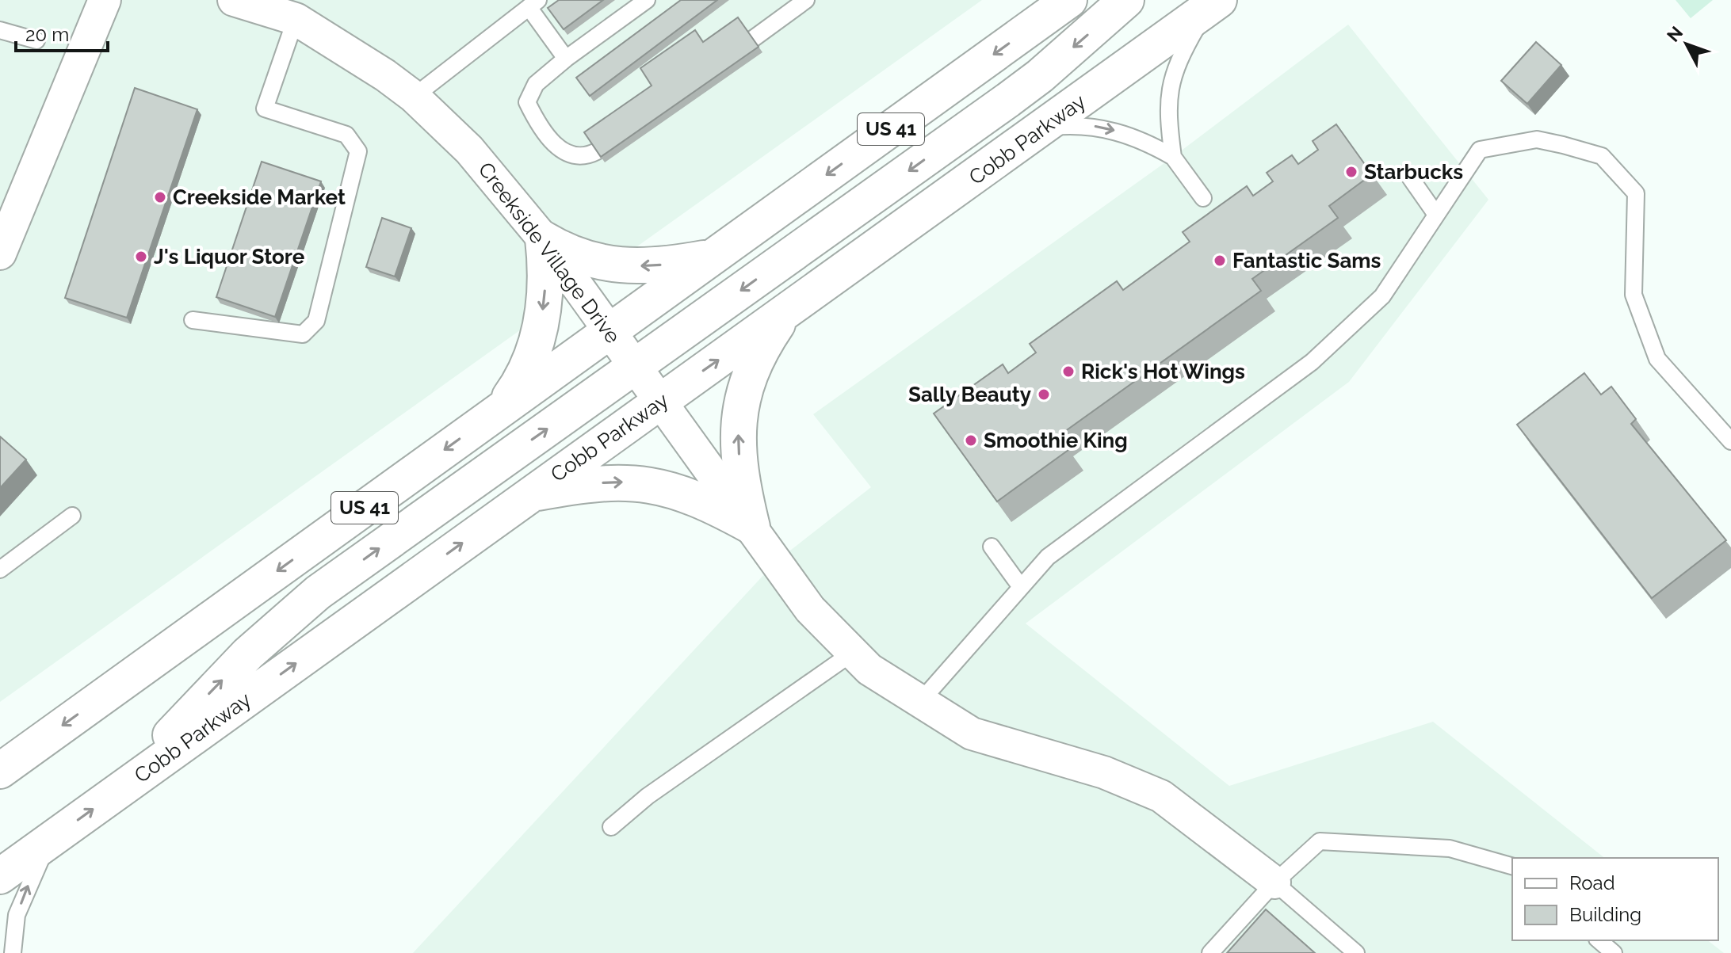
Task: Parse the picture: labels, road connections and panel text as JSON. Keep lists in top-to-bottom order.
{
  "streets": {
    "main road": ["US 41", "Cobb Parkway"],
    "street": ["Creekside Village Drive"]
  },
  "crossings": [
    ["US 41", "Creekside Village Drive"],
    ["Cobb Parkway", "Creekside Village Drive"]
  ],
  "places": [
    "Starbucks",
    "Creekside Market",
    "J's Liquor Store",
    "Fantastic Sams",
    "Rick's Hot Wings",
    "Sally Beauty",
    "Smoothie King"
  ],
  "legend": ["Road", "Building"],
  "scale_bar": "20 m",
  "north": "top left"
}
